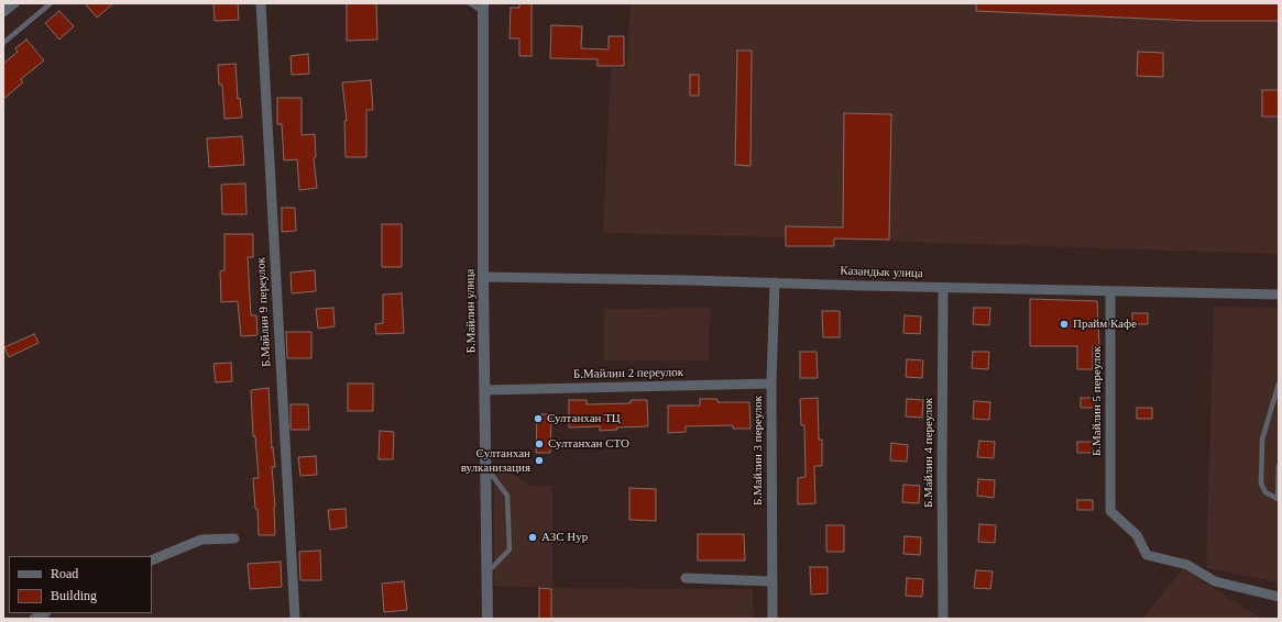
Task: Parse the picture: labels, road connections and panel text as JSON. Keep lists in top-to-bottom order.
{
  "streets": {
    "street": [
      "Казандык улица",
      "Б.Майлин улица",
      "Б.Майлин 9 переулок",
      "Б.Майлин 2 переулок",
      "Б.Майлин 5 переулок",
      "Б.Майлин 3 переулок",
      "Б.Майлин 4 переулок"
    ]
  },
  "crossings": [
    ["Казандык улица", "Б.Майлин улица"],
    ["Казандык улица", "Б.Майлин 5 переулок"],
    ["Казандык улица", "Б.Майлин 3 переулок"],
    ["Казандык улица", "Б.Майлин 4 переулок"],
    ["Б.Майлин улица", "Б.Майлин 2 переулок"],
    ["Б.Майлин 2 переулок", "Б.Майлин 3 переулок"]
  ],
  "places": [
    "Прайм Кафе",
    "Султанхан ТЦ",
    "Султанхан СТО",
    "Султанхан вулканизация",
    "АЗС Нур"
  ],
  "legend": ["Road", "Building"]
}
